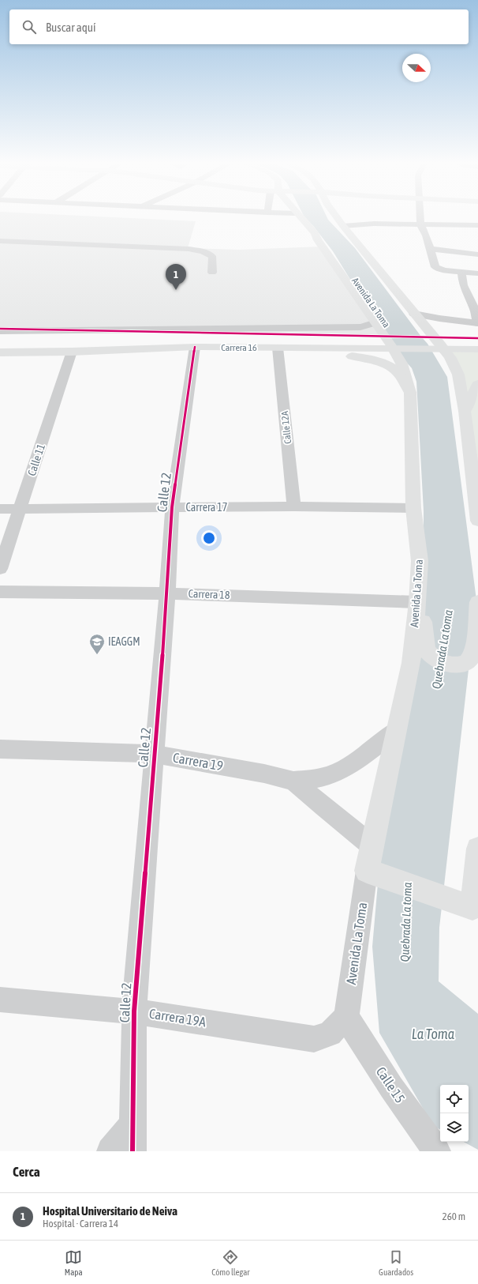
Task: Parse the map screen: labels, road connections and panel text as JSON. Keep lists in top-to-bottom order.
{
  "streets": {
    "main road": ["Avenida La Toma", "Carrera 16"],
    "street": [
      "Calle 12A",
      "Calle 11",
      "Calle 12",
      "Carrera 17",
      "Carrera 18",
      "Carrera 19",
      "Carrera 19A",
      "Calle 15"
    ]
  },
  "crossings": [
    ["Avenida La Toma", "Carrera 17"],
    ["Avenida La Toma", "Carrera 18"],
    ["Avenida La Toma", "Carrera 19"],
    ["Avenida La Toma", "Carrera 19A"],
    ["Avenida La Toma", "Calle 15"],
    ["Carrera 16", "Calle 12A"],
    ["Carrera 16", "Calle 11"],
    ["Carrera 16", "Calle 12"],
    ["Calle 12A", "Carrera 17"],
    ["Calle 11", "Carrera 17"],
    ["Calle 12", "Carrera 17"],
    ["Calle 12", "Carrera 18"],
    ["Calle 12", "Carrera 19"],
    ["Calle 12", "Carrera 19A"],
    ["Carrera 19A", "Calle 15"]
  ],
  "water": ["Quebrada La toma", "La Toma"],
  "places": {
    "school or university": ["IEAGGM"]
  },
  "north": "right",
  "page": {
    "search": "Buscar aquí",
    "pins": "1",
    "heading": "Cerca",
    "list": [
      {
        "mark": "1",
        "name": "Hospital Universitario de Neiva",
        "note": "Hospital · Carrera 14",
        "value": "260 m"
      }
    ],
    "nav": ["Mapa", "Cómo llegar", "Guardados"]
  }
}
